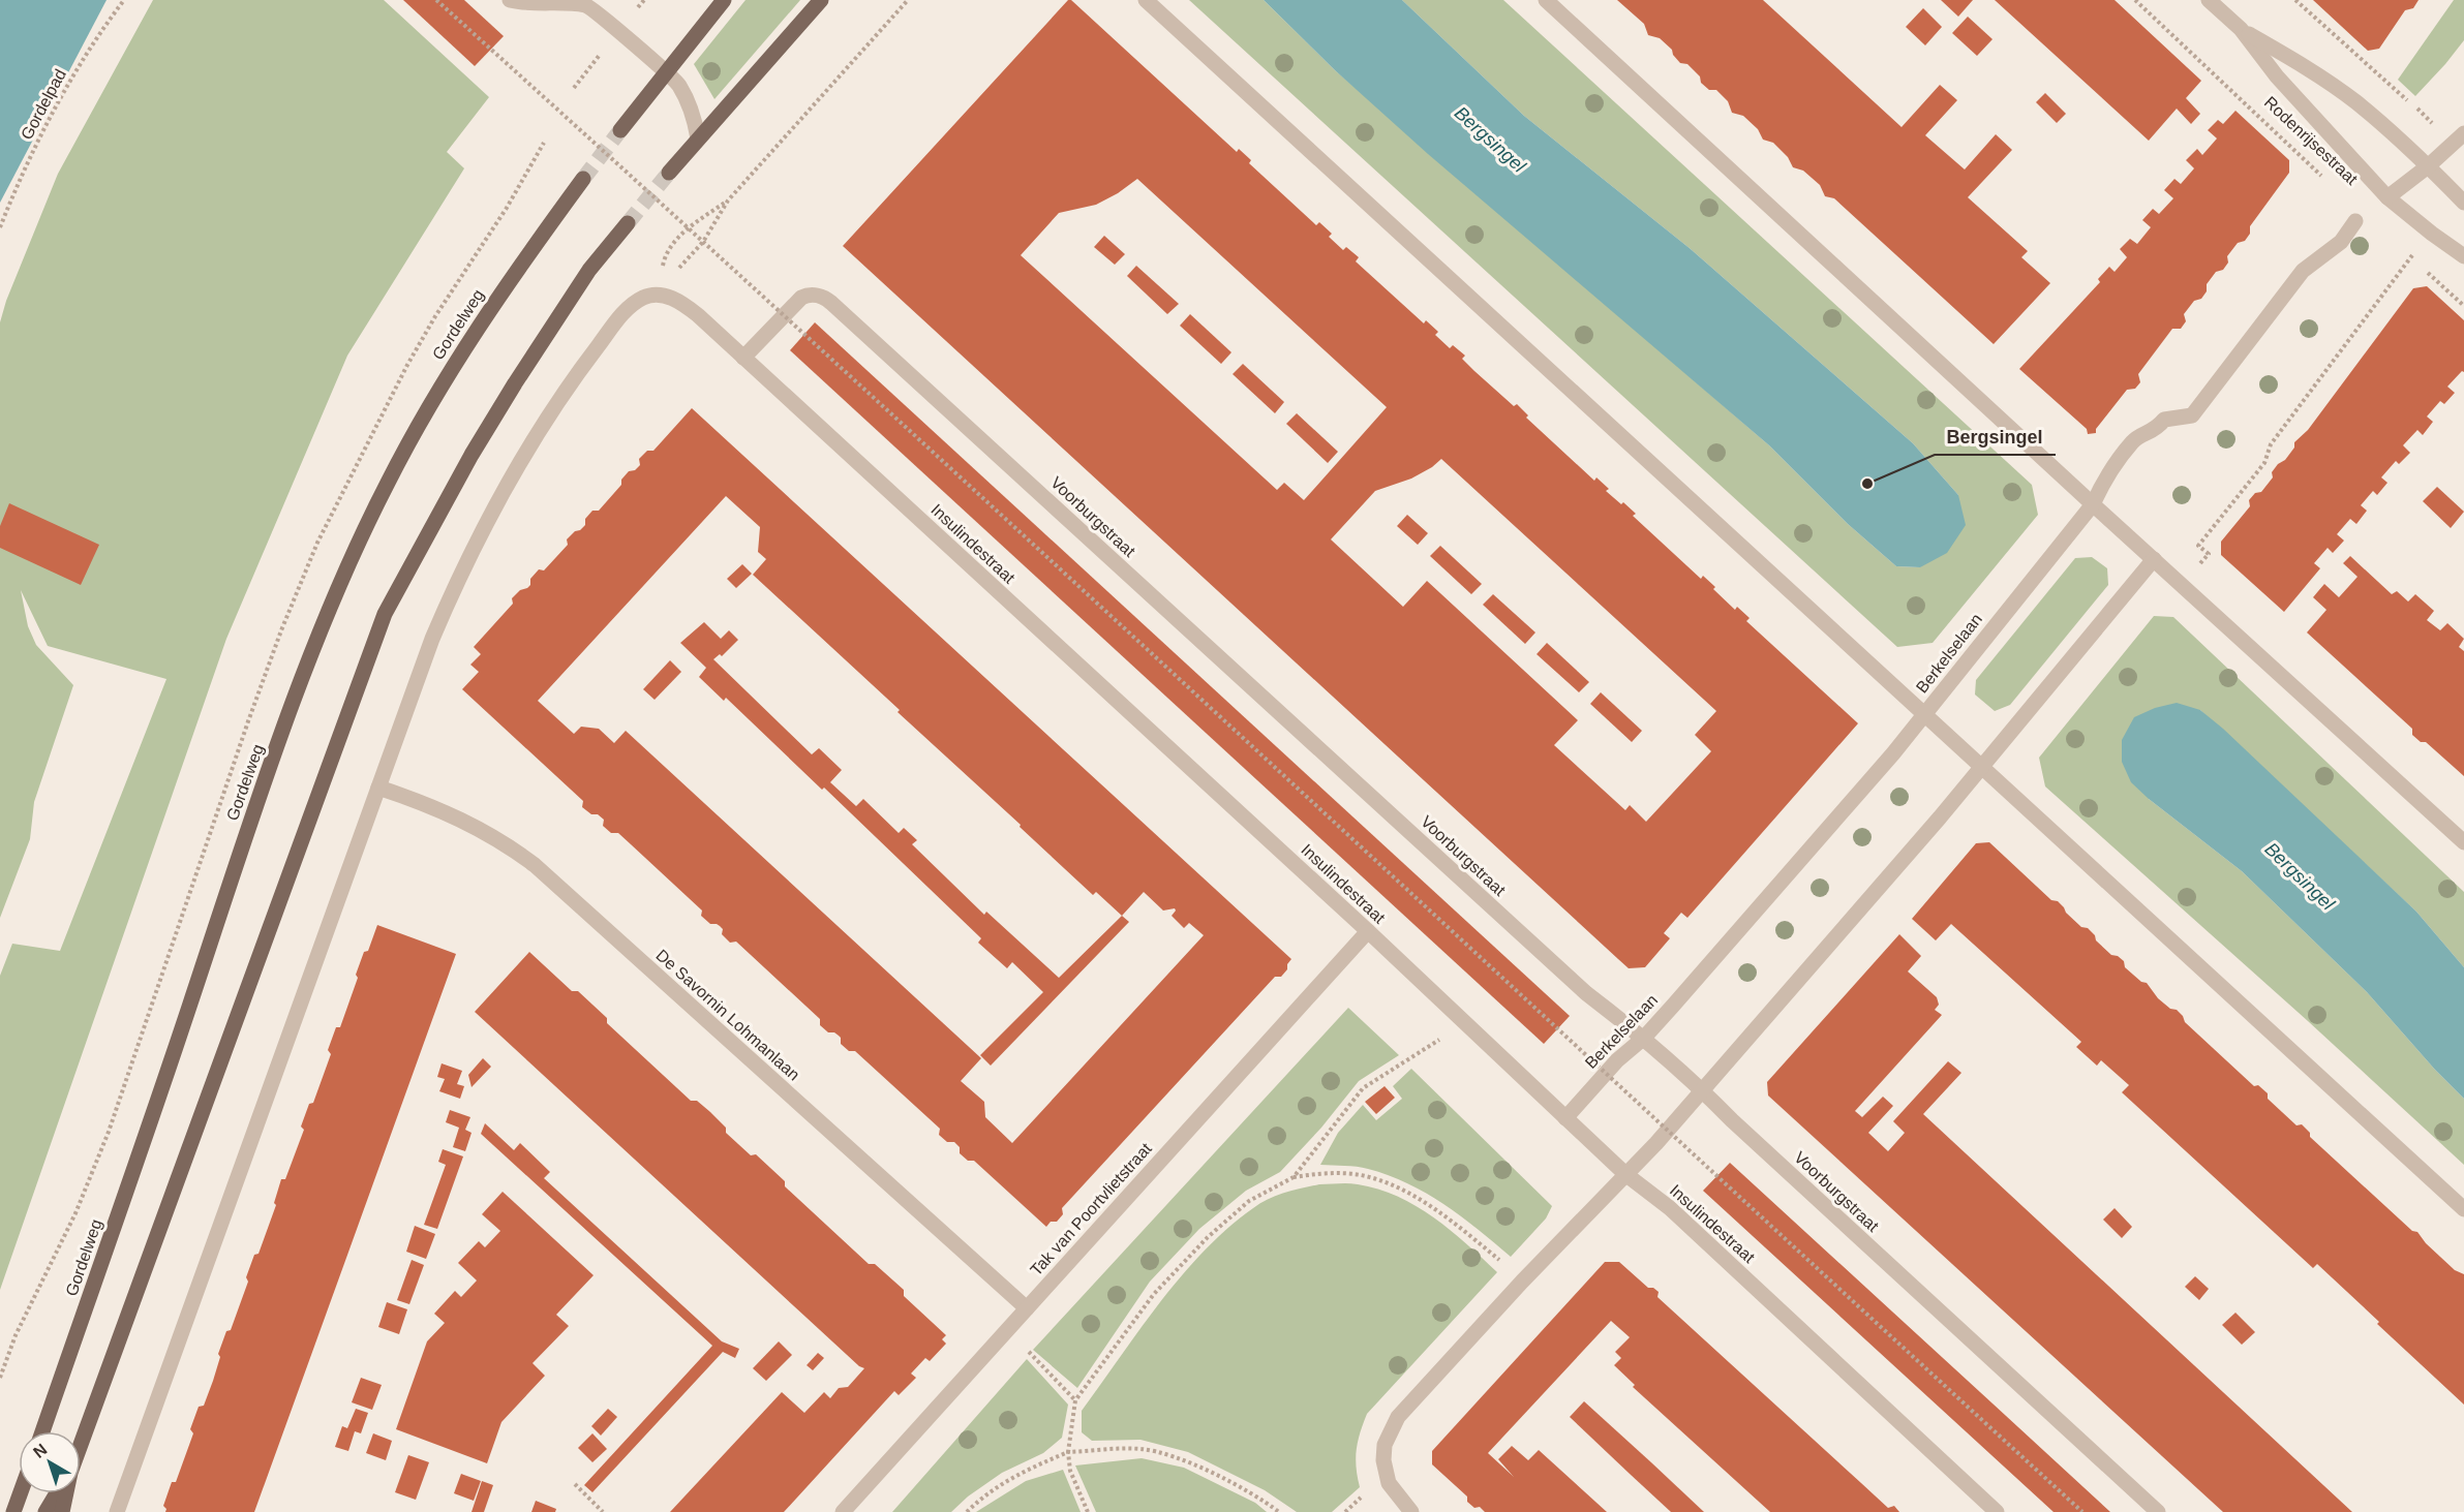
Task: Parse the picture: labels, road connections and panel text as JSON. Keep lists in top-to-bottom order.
{
  "streets": {
    "main road": ["Gordelweg"],
    "street": [
      "Rodenrijsestraat",
      "Voorburgstraat",
      "Insulindestraat",
      "Berkelselaan",
      "De Savornin Lohmanlaan",
      "Tak van Poortvlietstraat"
    ],
    "path": ["Gordelpad"]
  },
  "crossings": [
    ["Voorburgstraat", "Insulindestraat"],
    ["Voorburgstraat", "Berkelselaan"],
    ["Insulindestraat", "Berkelselaan"],
    ["Insulindestraat", "Tak van Poortvlietstraat"],
    ["De Savornin Lohmanlaan", "Tak van Poortvlietstraat"]
  ],
  "water": ["Bergsingel"],
  "places": ["Bergsingel"],
  "north": "top left"
}
